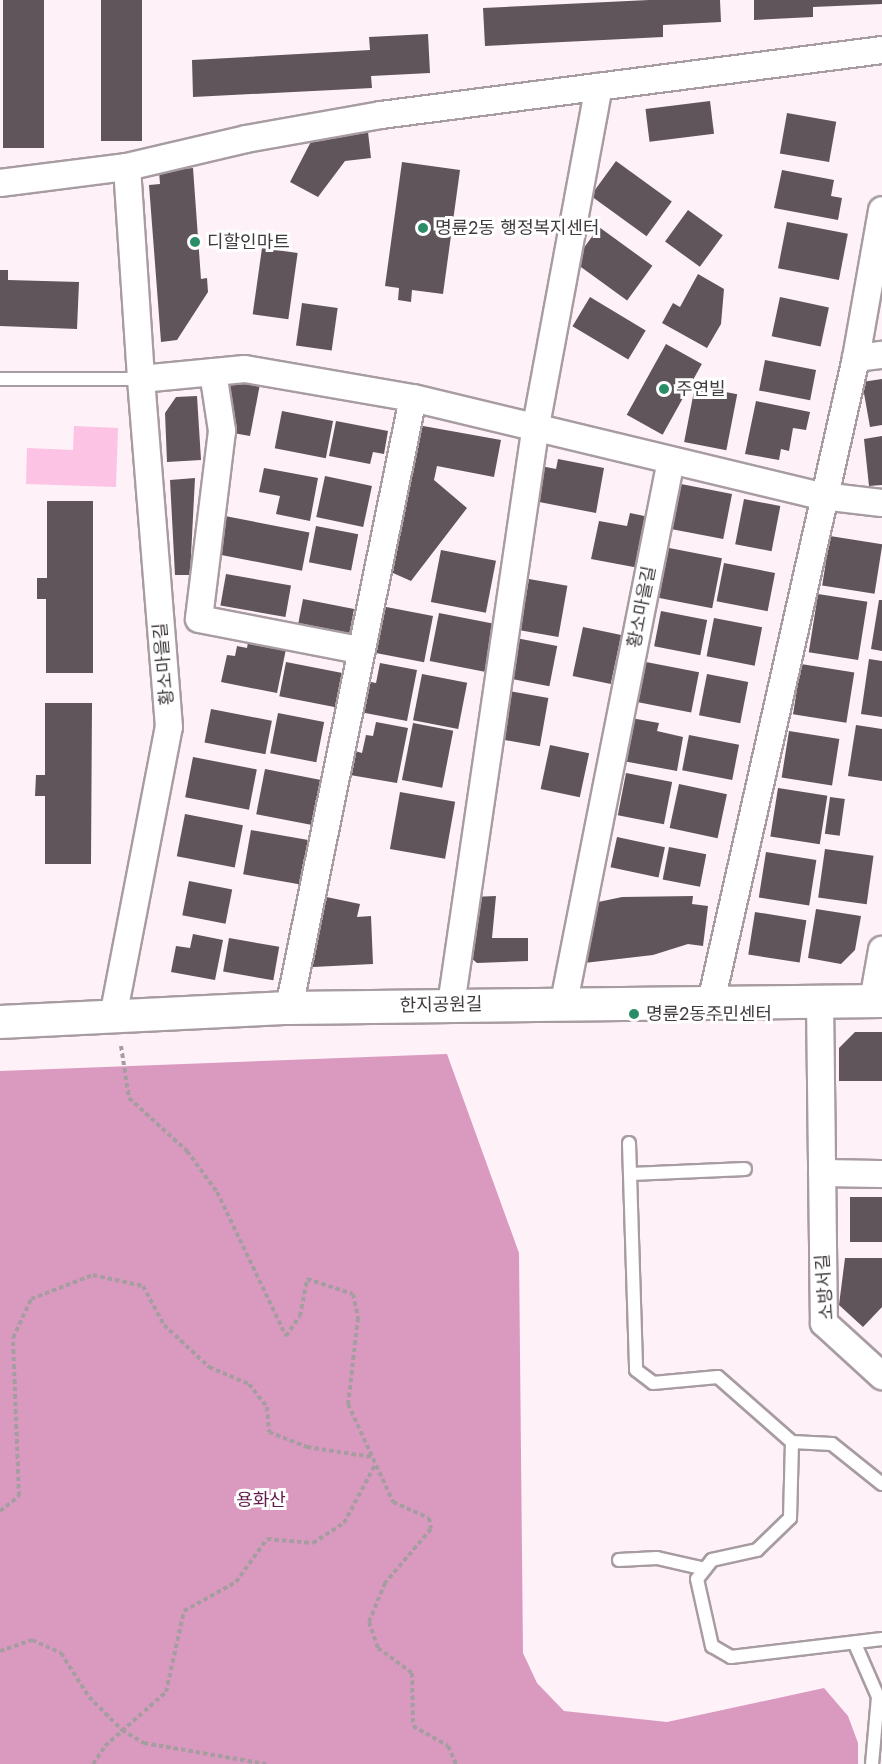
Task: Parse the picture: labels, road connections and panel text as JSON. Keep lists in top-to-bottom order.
{
  "streets": {
    "street": ["황소마을길", "한지공원길", "소방서길"]
  },
  "crossings": [
    ["황소마을길", "한지공원길"],
    ["한지공원길", "소방서길"]
  ],
  "parks": ["용화산"],
  "places": [
    "명륜2동 행정복지센터",
    "디할인마트",
    "주연빌",
    "명륜2동주민센터"
  ]
}
